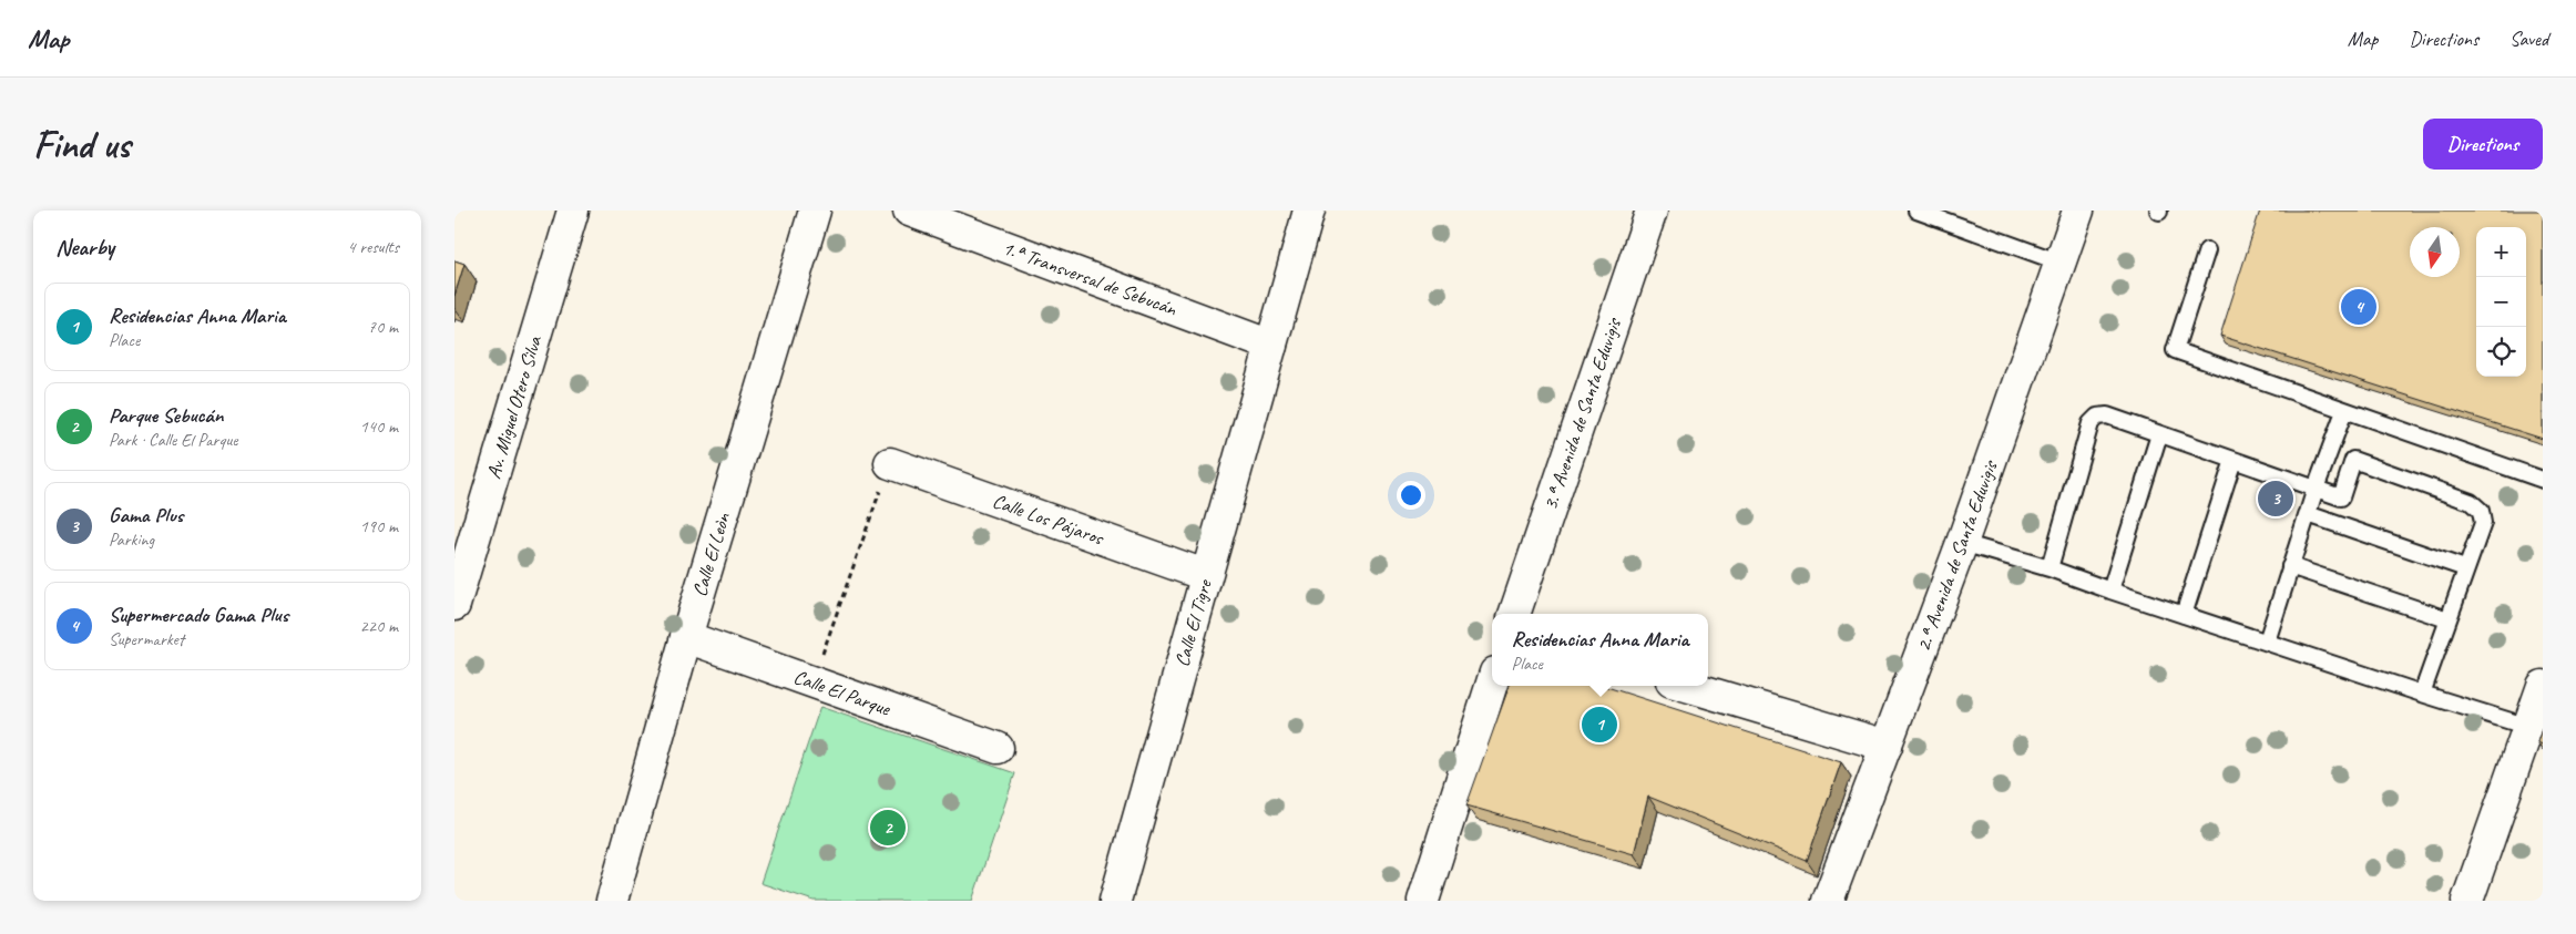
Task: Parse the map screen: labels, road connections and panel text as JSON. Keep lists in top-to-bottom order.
{
  "streets": {
    "street": [
      "1.ª Transversal de Sebucán",
      "Av. Miguel Otero Silva",
      "3.ª Avenida de Santa Eduvigis",
      "Calle Los Pájaros",
      "Calle El Leòn",
      "2.ª Avenida de Santa Eduvigis",
      "Calle El Tigre",
      "Calle El Parque"
    ]
  },
  "crossings": [
    ["1.ª Transversal de Sebucán", "Calle El Tigre"],
    ["Calle Los Pájaros", "Calle El Tigre"],
    ["Calle El Leòn", "Calle El Parque"]
  ],
  "north": "bottom",
  "page": {
    "header": "Map",
    "nav": ["Map", "Directions", "Saved"],
    "buttons": "Directions",
    "title": "Find us",
    "heading": ["Nearby", "4 results"],
    "map_buttons": ["+", "−"],
    "list": [
      {
        "mark": "1",
        "name": "Residencias Anna Maria",
        "note": "Place",
        "value": "70 m"
      },
      {
        "mark": "2",
        "name": "Parque Sebucán",
        "note": "Park · Calle El Parque",
        "value": "140 m"
      },
      {
        "mark": "3",
        "name": "Gama Plus",
        "note": "Parking",
        "value": "190 m"
      },
      {
        "mark": "4",
        "name": "Supermercado Gama Plus",
        "note": "Supermarket",
        "value": "220 m"
      }
    ],
    "pins": [
      "4",
      "3",
      "1",
      "2"
    ],
    "popup": ["Residencias Anna Maria", "Place"]
  }
}
